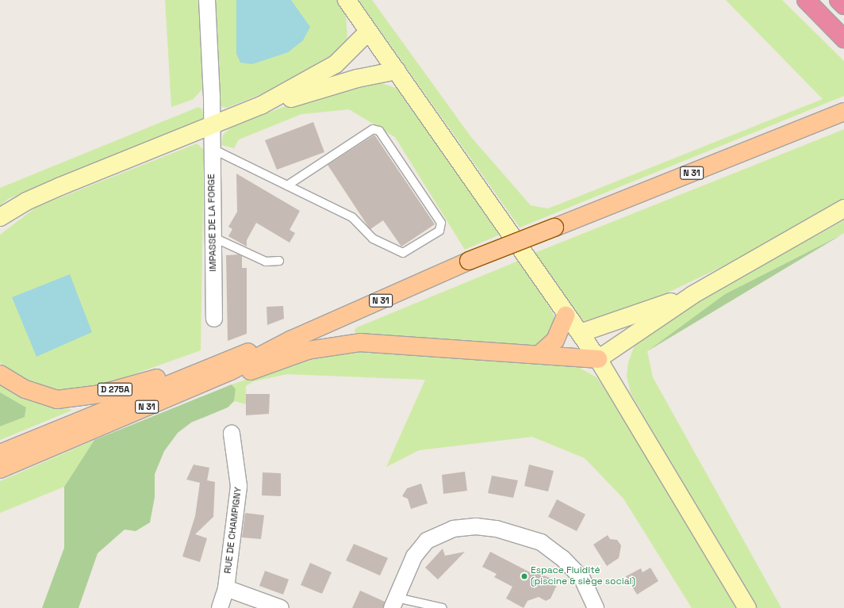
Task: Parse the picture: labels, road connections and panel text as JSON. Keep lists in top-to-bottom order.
{
  "streets": {
    "main road": ["N 31", "D 275A"],
    "street": ["IMPASSE DE LA FORGE", "RUE DE CHAMPIGNY"]
  },
  "crossings": [
    ["N 31", "D 275A"]
  ],
  "places": ["Espace Fluidité (piscine & siège social)"]
}
